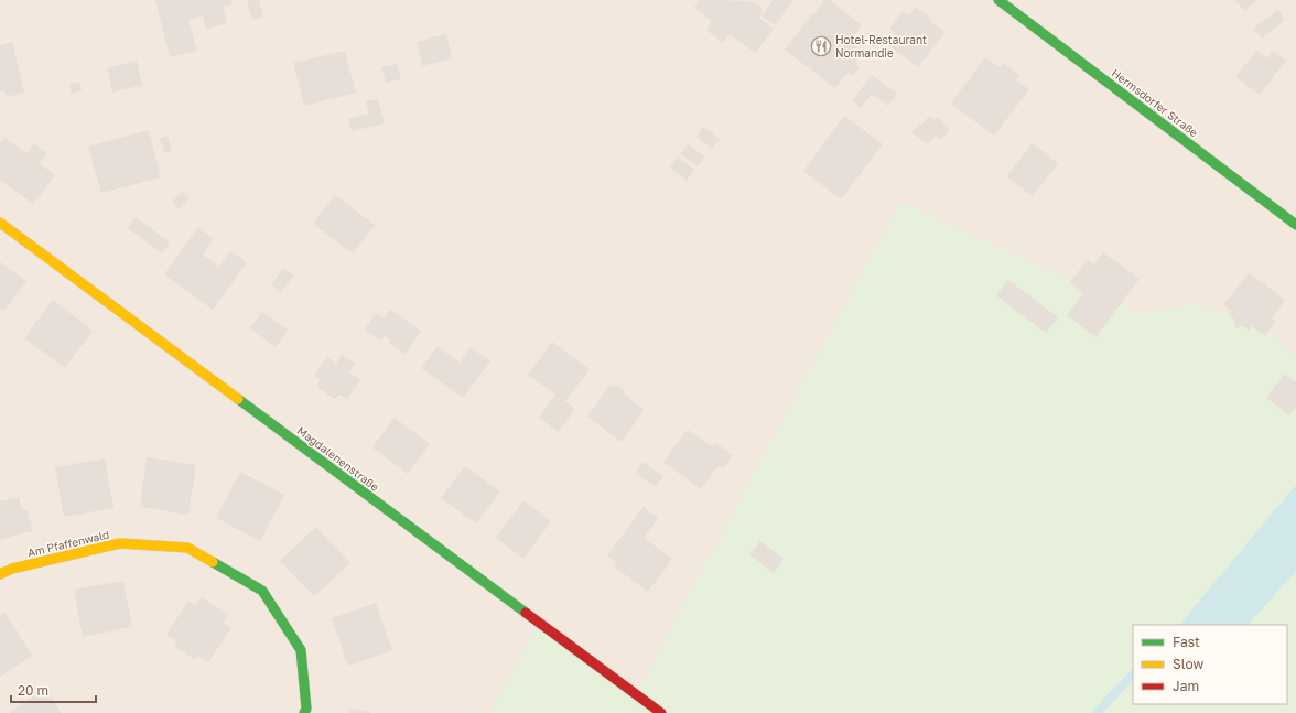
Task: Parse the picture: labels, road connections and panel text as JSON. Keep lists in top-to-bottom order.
{
  "streets": {
    "street": ["Hermsdorfer Straße", "Magdalenenstraße", "Am Pfaffenwald"]
  },
  "places": {
    "restaurant": ["Hotel-Restaurant Normandie"]
  },
  "legend": ["Fast", "Slow", "Jam"],
  "scale_bar": "20 m"
}
